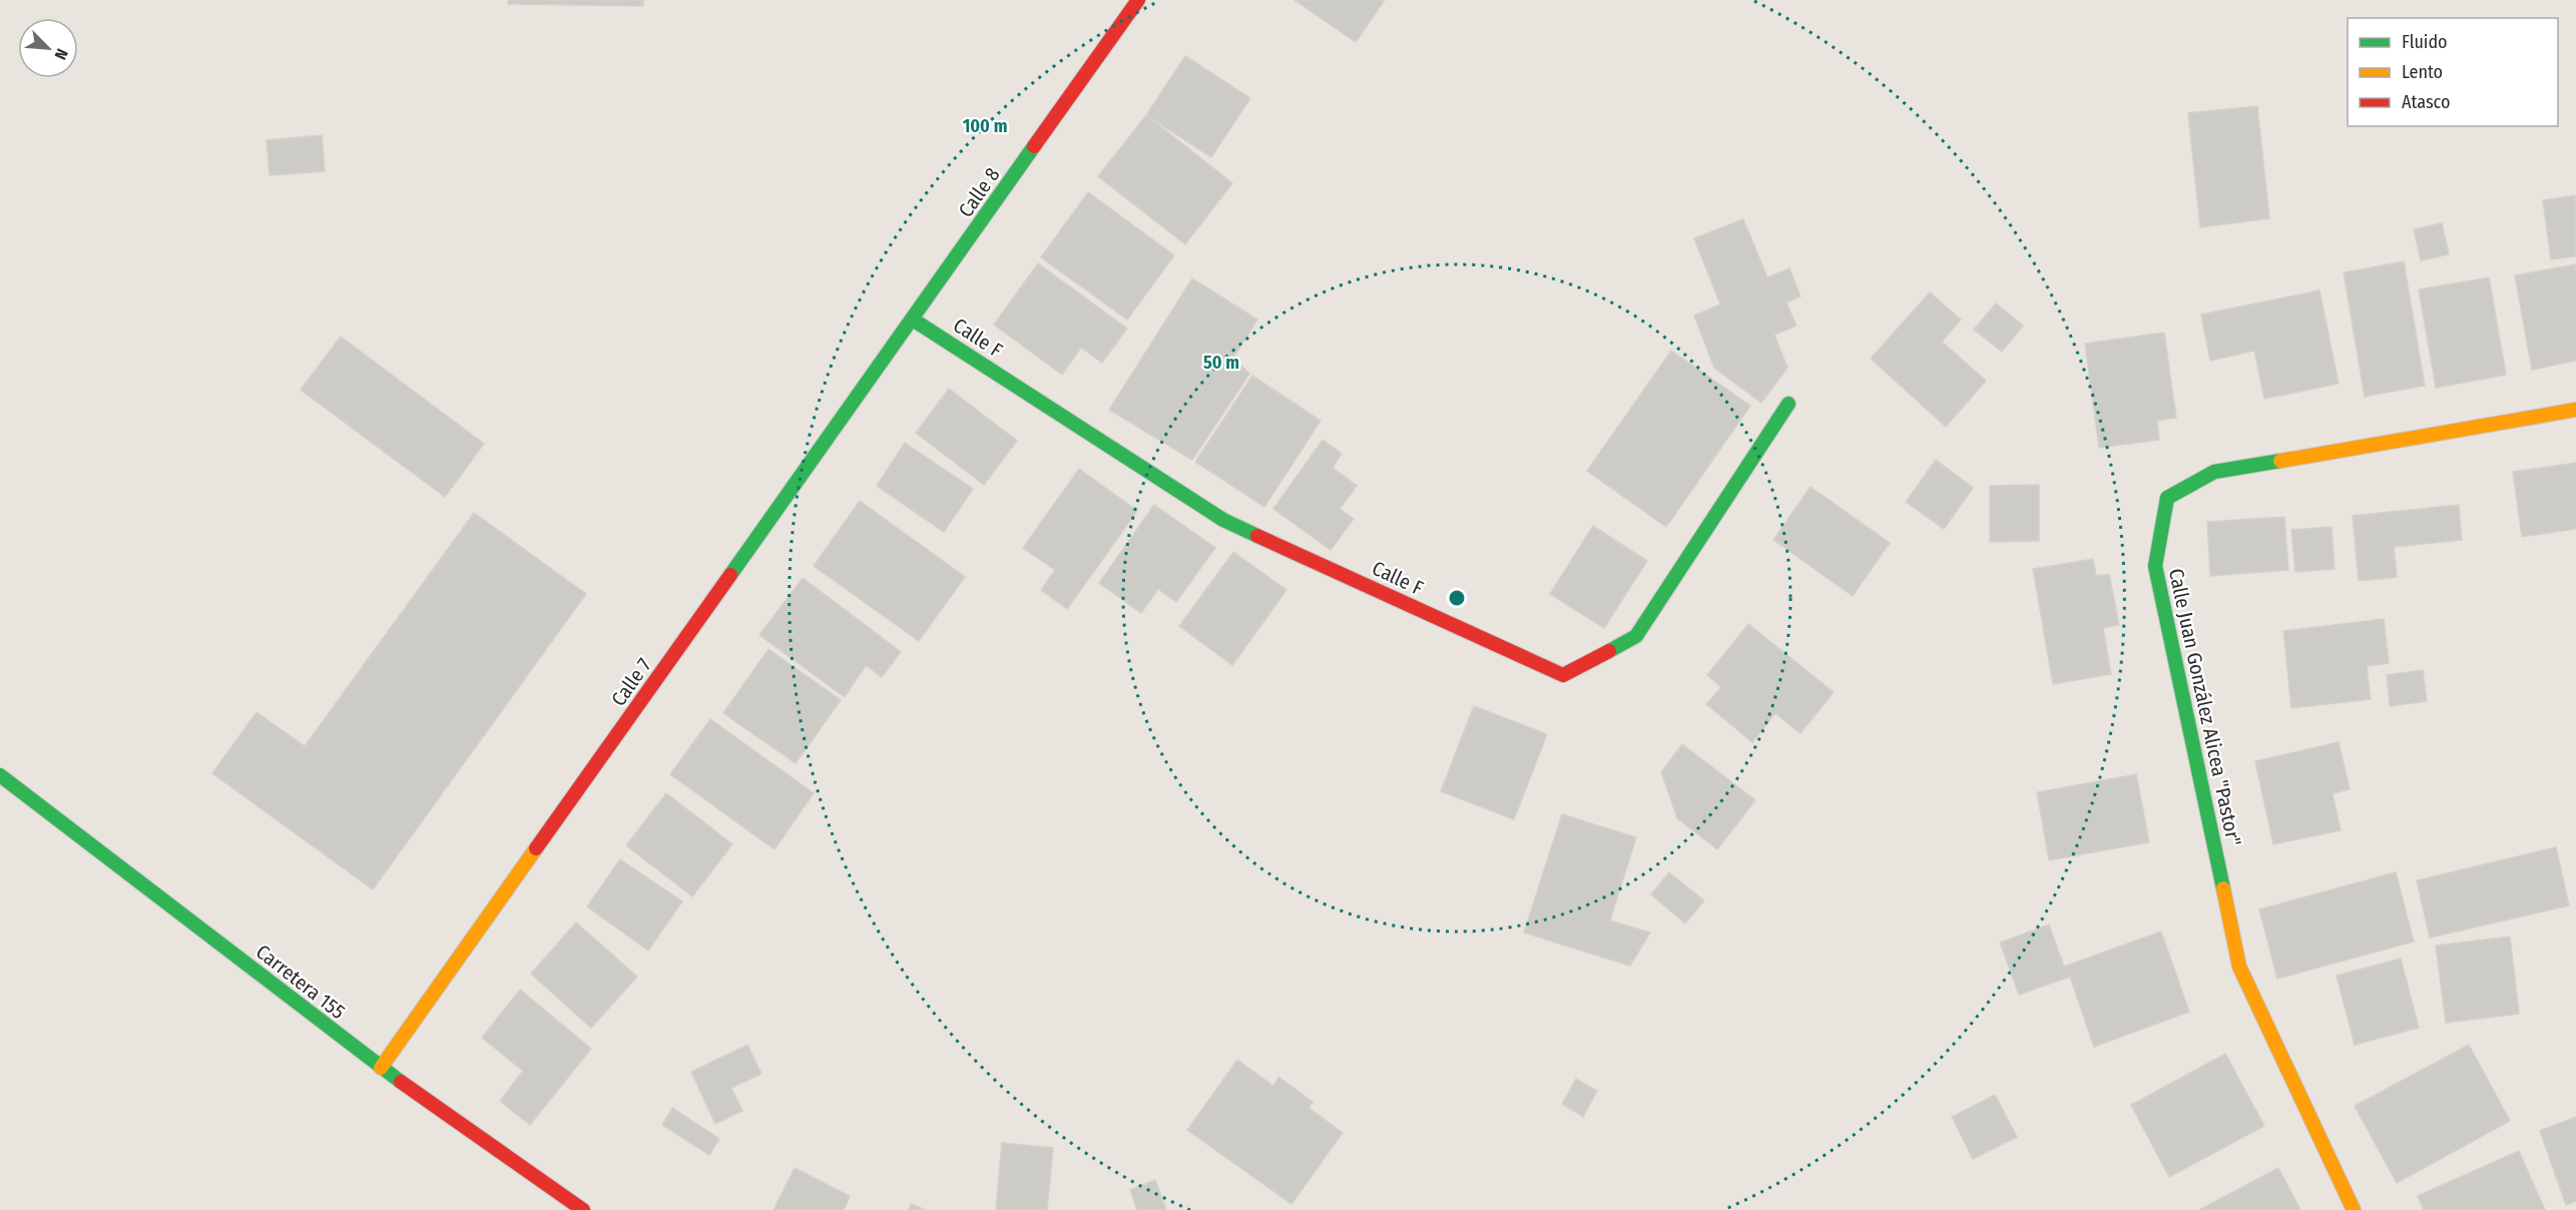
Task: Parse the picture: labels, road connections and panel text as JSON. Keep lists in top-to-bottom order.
{
  "streets": {
    "street": [
      "Calle 8",
      "Calle F",
      "Calle 7",
      "Calle Juan González Alicea \"Pastor\"",
      "Carretera 155"
    ]
  },
  "crossings": [
    ["Calle 8", "Calle F"],
    ["Calle 8", "Calle 7"],
    ["Calle F", "Calle 7"],
    ["Calle 7", "Carretera 155"]
  ],
  "legend": ["Fluido", "Lento", "Atasco"],
  "north": "bottom right",
  "rings": ["100 m", "50 m"]
}
